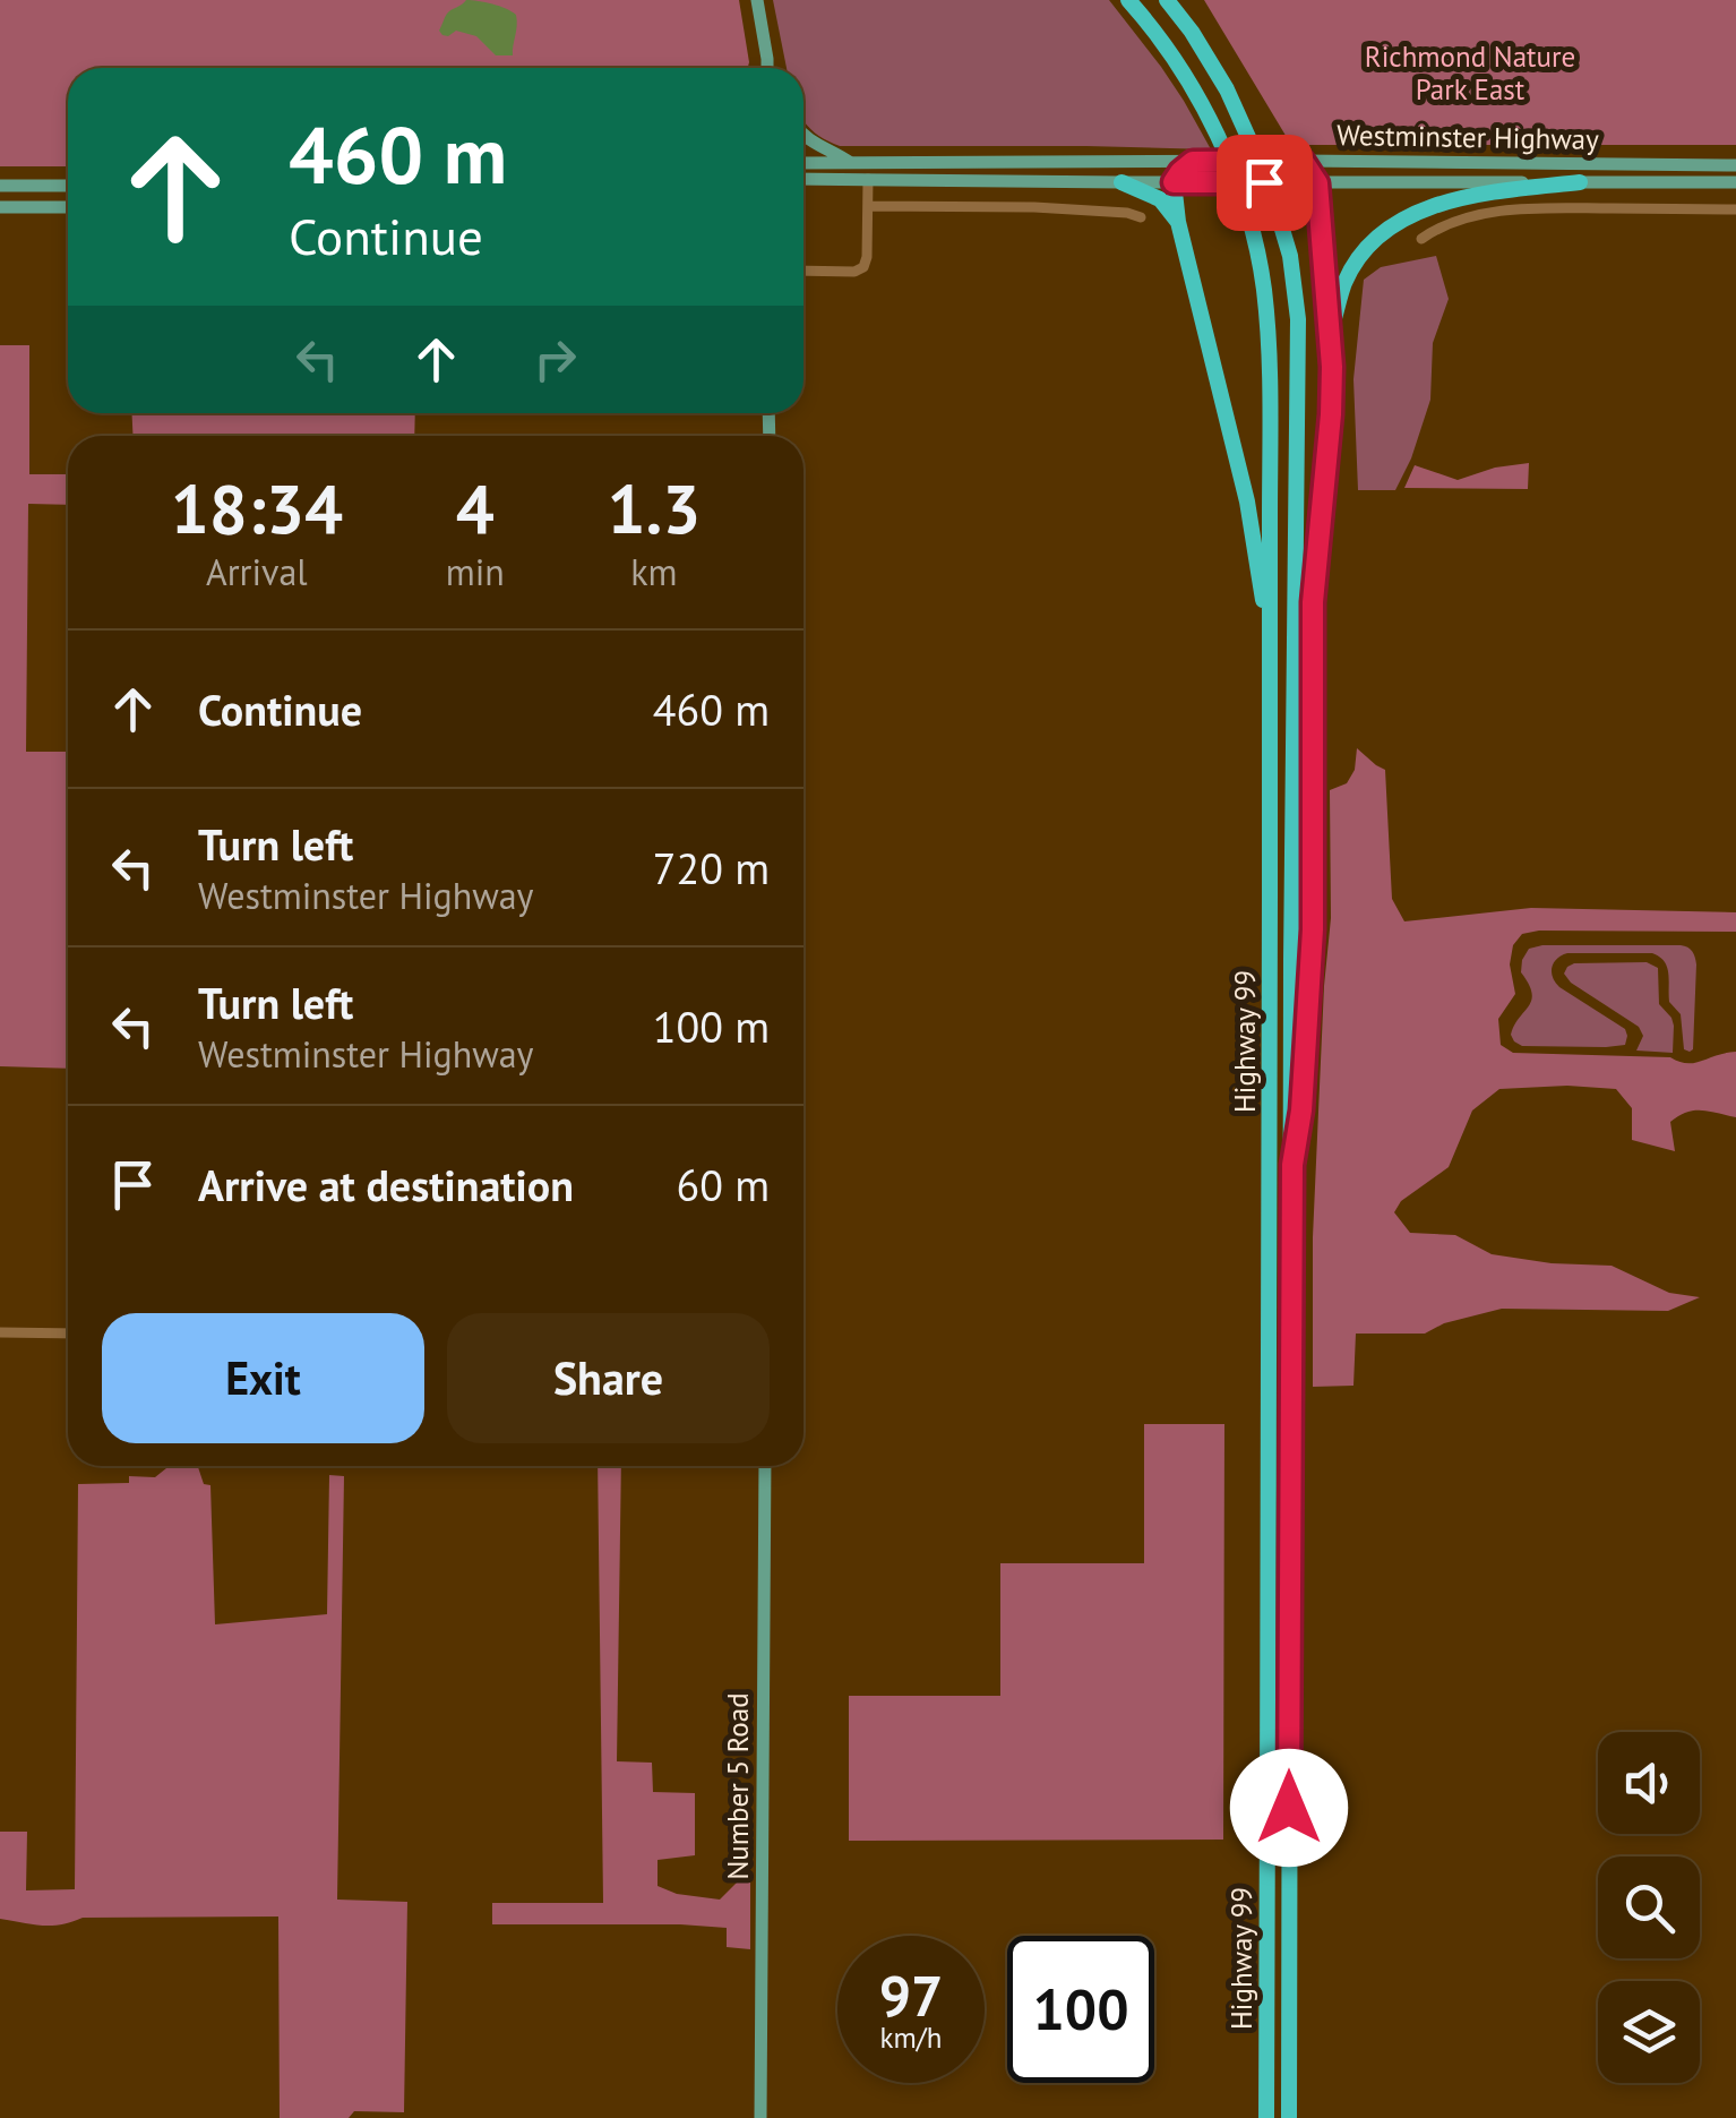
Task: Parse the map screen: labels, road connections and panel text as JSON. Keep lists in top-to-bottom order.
{
  "streets": {
    "highway": ["Highway 99"],
    "main road": ["Westminster Highway", "Number 5 Road"]
  },
  "parks": ["Richmond Nature Park East"],
  "page": {
    "turn": ["460 m", "Continue"],
    "eta": [
      "18:34",
      "Arrival",
      "4",
      "min",
      "1.3",
      "km"
    ],
    "list": [
      {
        "name": "Continue",
        "value": "460 m"
      },
      {
        "name": "Turn left",
        "note": "Westminster Highway",
        "value": "720 m"
      },
      {
        "name": "Turn left",
        "note": "Westminster Highway",
        "value": "100 m"
      },
      {
        "name": "Arrive at destination",
        "value": "60 m"
      }
    ],
    "buttons": ["Exit", "Share"],
    "speed": "97 km/h",
    "limit": "100"
  }
}
